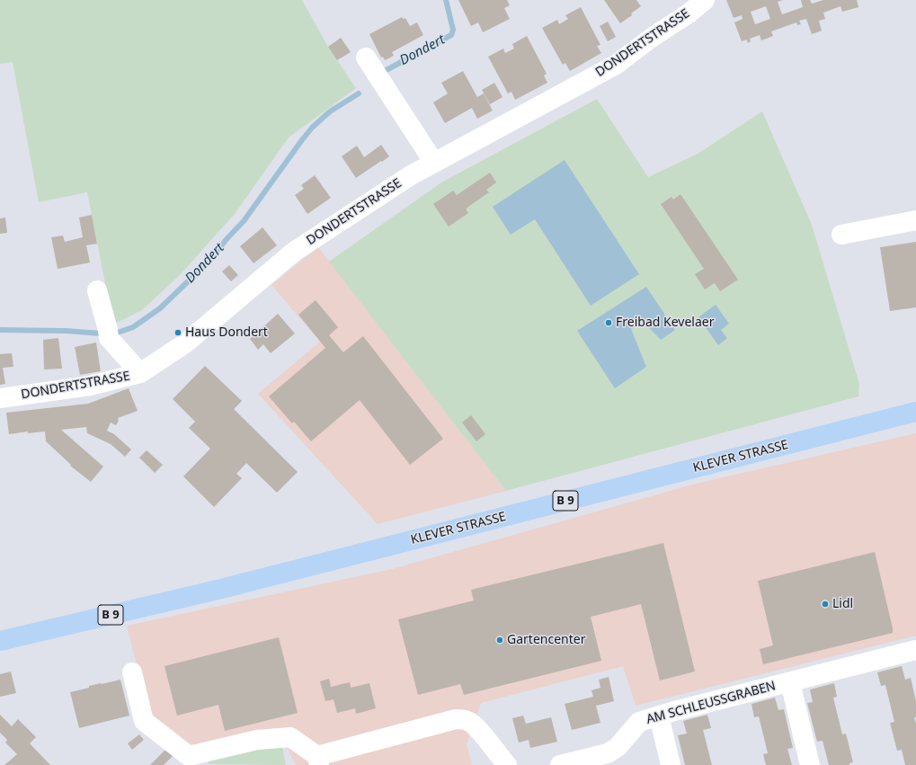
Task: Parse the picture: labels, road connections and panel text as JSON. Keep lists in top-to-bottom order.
{
  "streets": {
    "main road": ["KLEVER STRASSE", "B 9"],
    "street": ["DONDERTSTRASSE", "AM SCHLEUSSGRABEN"]
  },
  "water": ["Dondert"],
  "places": [
    "Freibad Kevelaer",
    "Haus Dondert",
    "Lidl",
    "Gartencenter"
  ]
}
